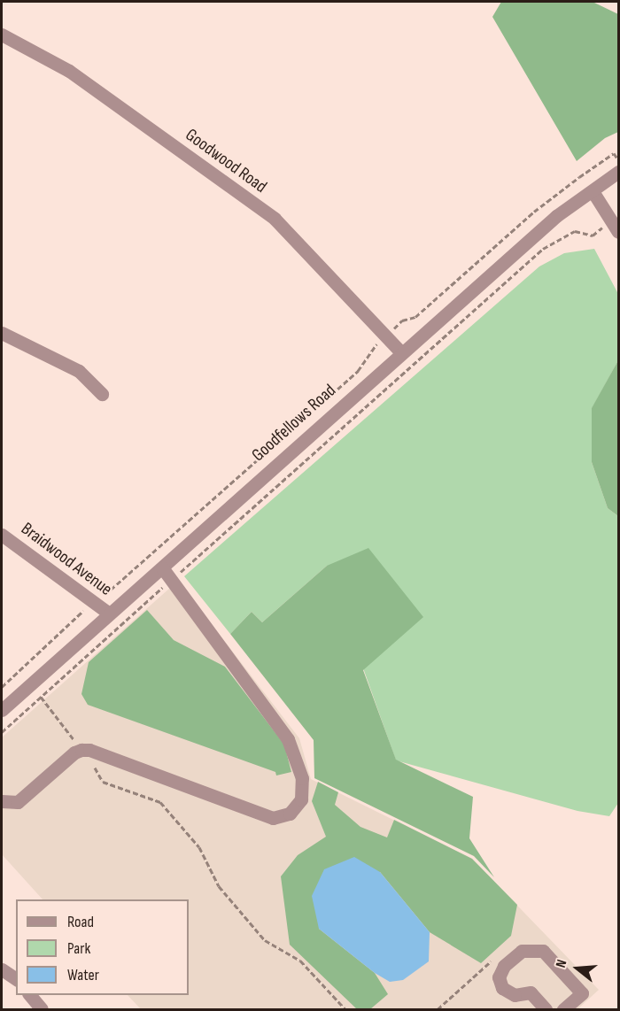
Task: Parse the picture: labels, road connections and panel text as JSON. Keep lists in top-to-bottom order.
{
  "streets": {
    "street": ["Goodwood Road", "Goodfellows Road", "Braidwood Avenue"]
  },
  "crossings": [
    ["Goodwood Road", "Goodfellows Road"],
    ["Goodfellows Road", "Braidwood Avenue"]
  ],
  "legend": ["Road", "Park", "Water"],
  "north": "left"
}
